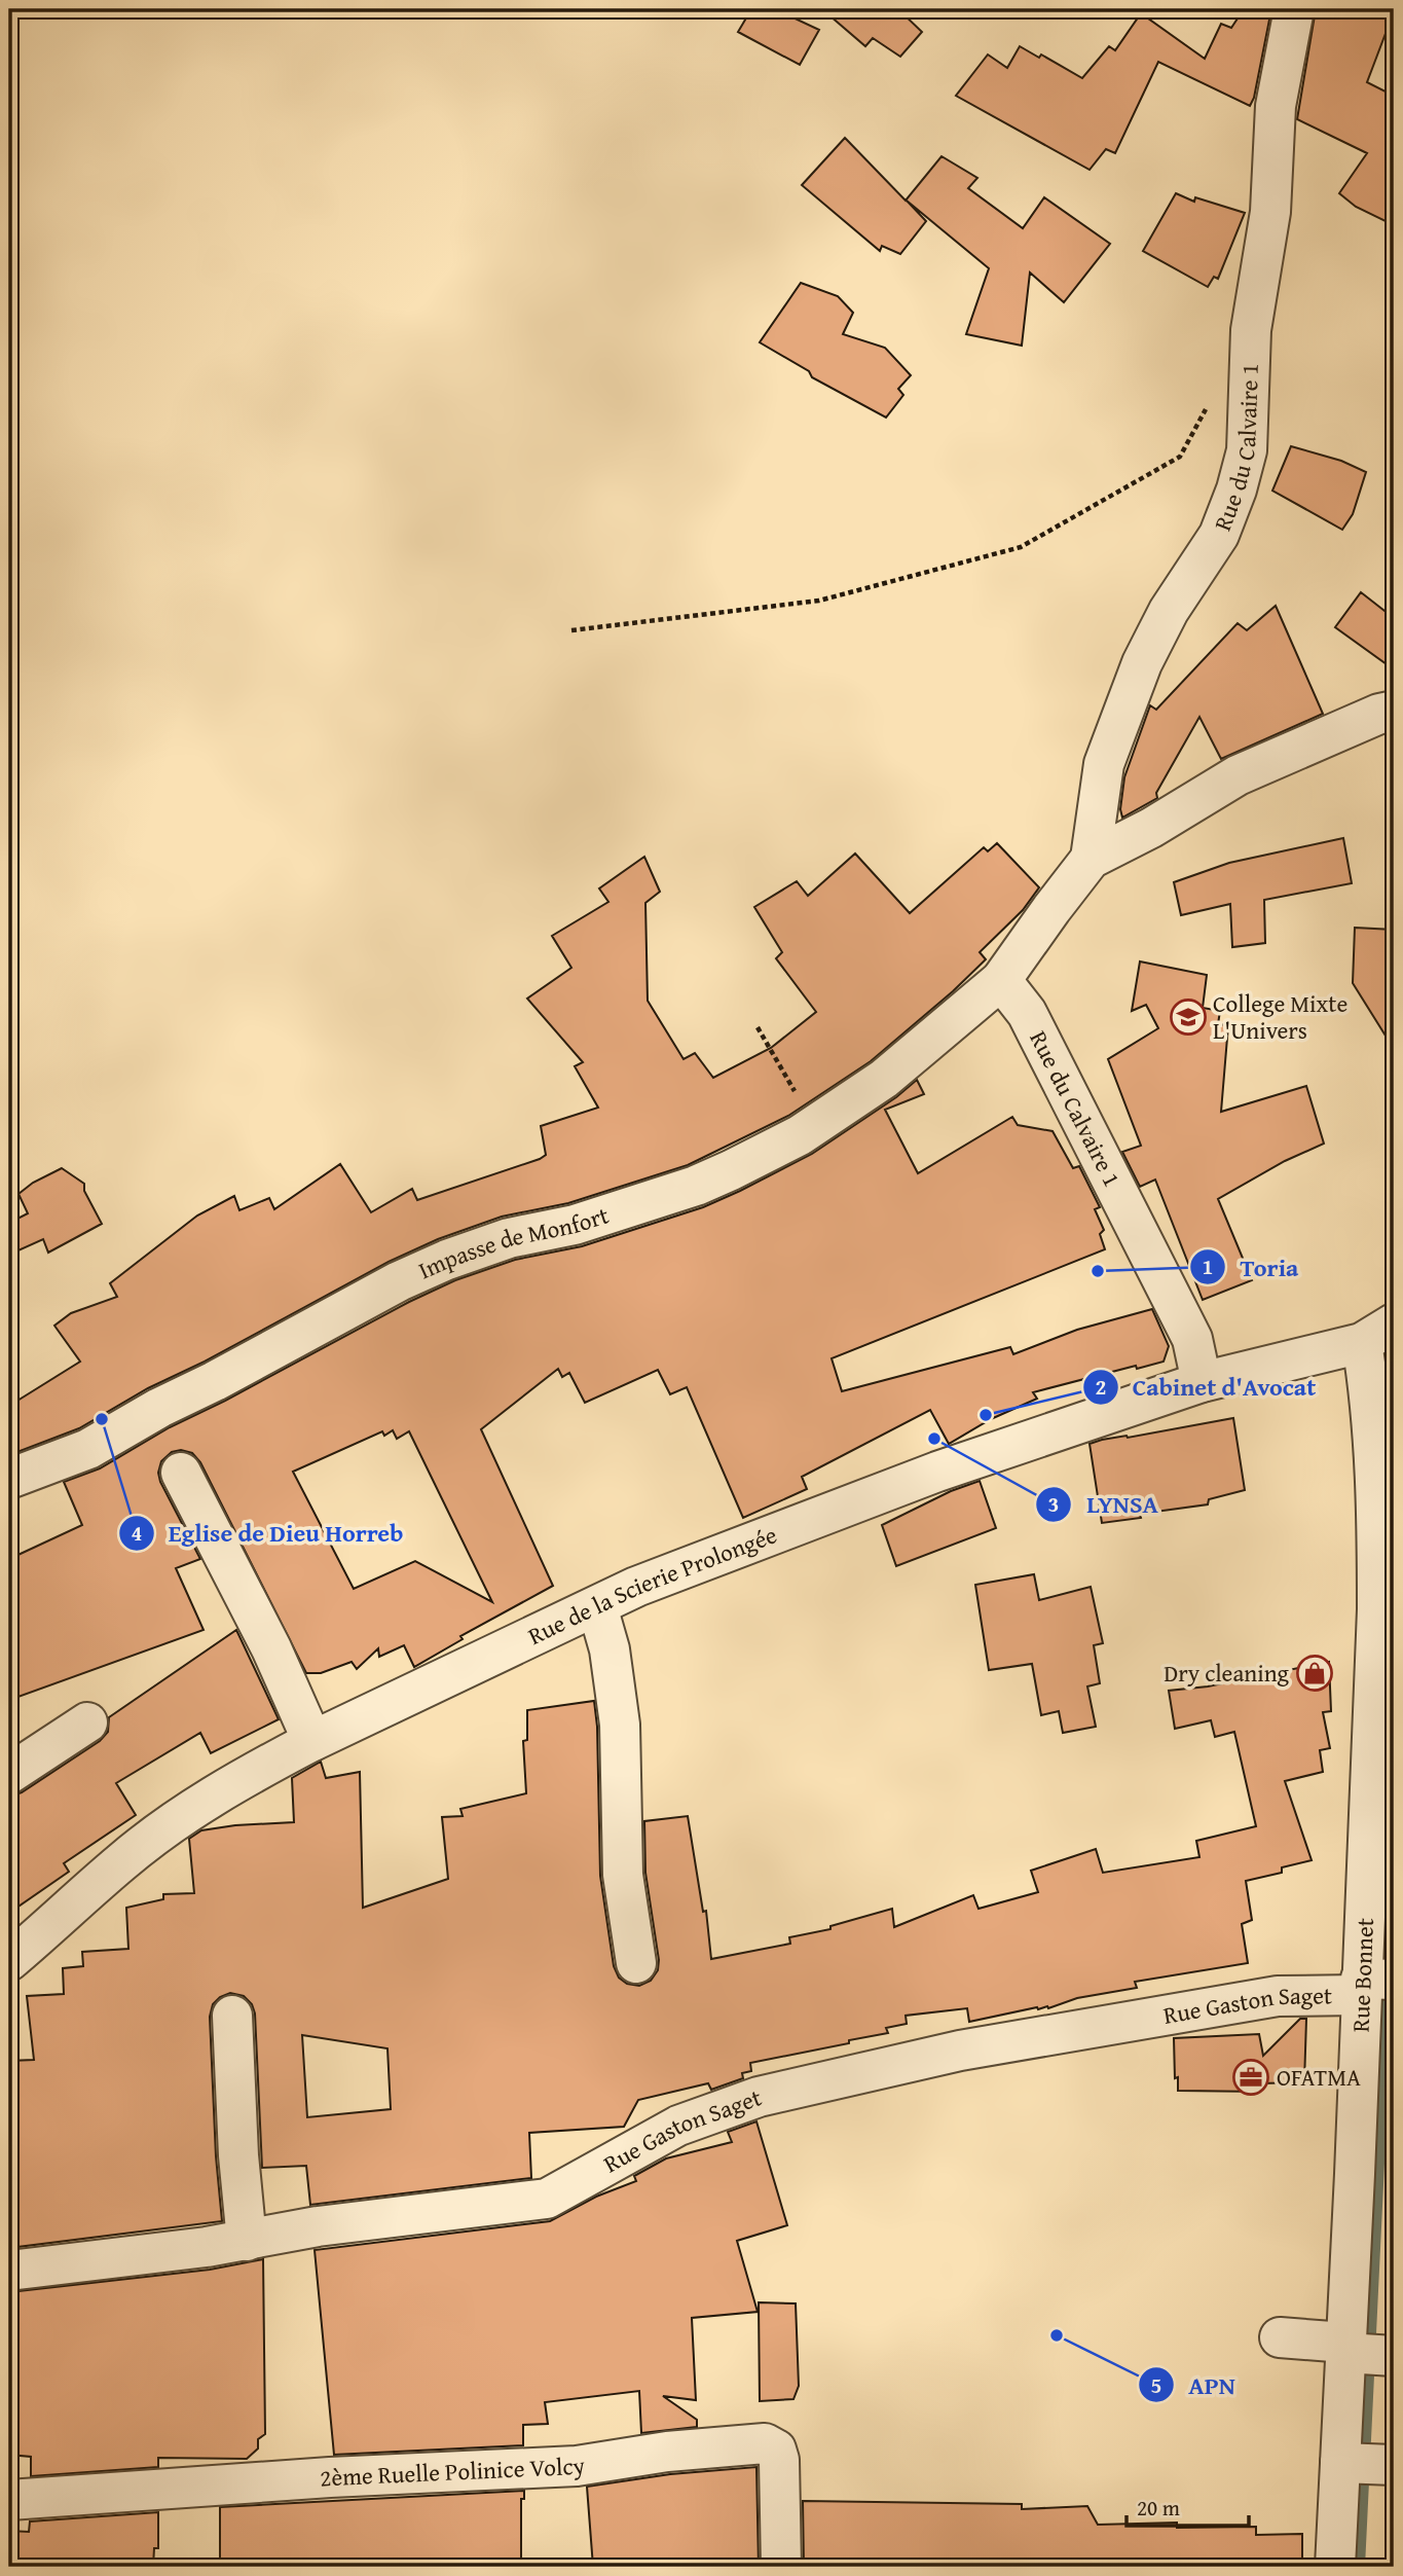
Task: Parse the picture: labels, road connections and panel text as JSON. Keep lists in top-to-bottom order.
{
  "streets": {
    "street": [
      "Rue du Calvaire 1",
      "Impasse de Monfort",
      "Rue de la Scierie Prolongée",
      "Rue Bonnet",
      "Rue Gaston Saget",
      "2ème Ruelle Polinice Volcy"
    ]
  },
  "crossings": [
    ["Rue du Calvaire 1", "Impasse de Monfort"],
    ["Rue du Calvaire 1", "Rue de la Scierie Prolongée"],
    ["Rue de la Scierie Prolongée", "Rue Bonnet"],
    ["Rue Bonnet", "Rue Gaston Saget"]
  ],
  "places": {
    "school or university": ["College Mixte L'Univers"],
    "other": [
      "Toria",
      "Cabinet d'Avocat",
      "Eglise de Dieu Horreb",
      "LYNSA",
      "APN"
    ],
    "shop": ["Dry cleaning"],
    "office": ["OFATMA"]
  },
  "scale_bar": "20 m"
}
